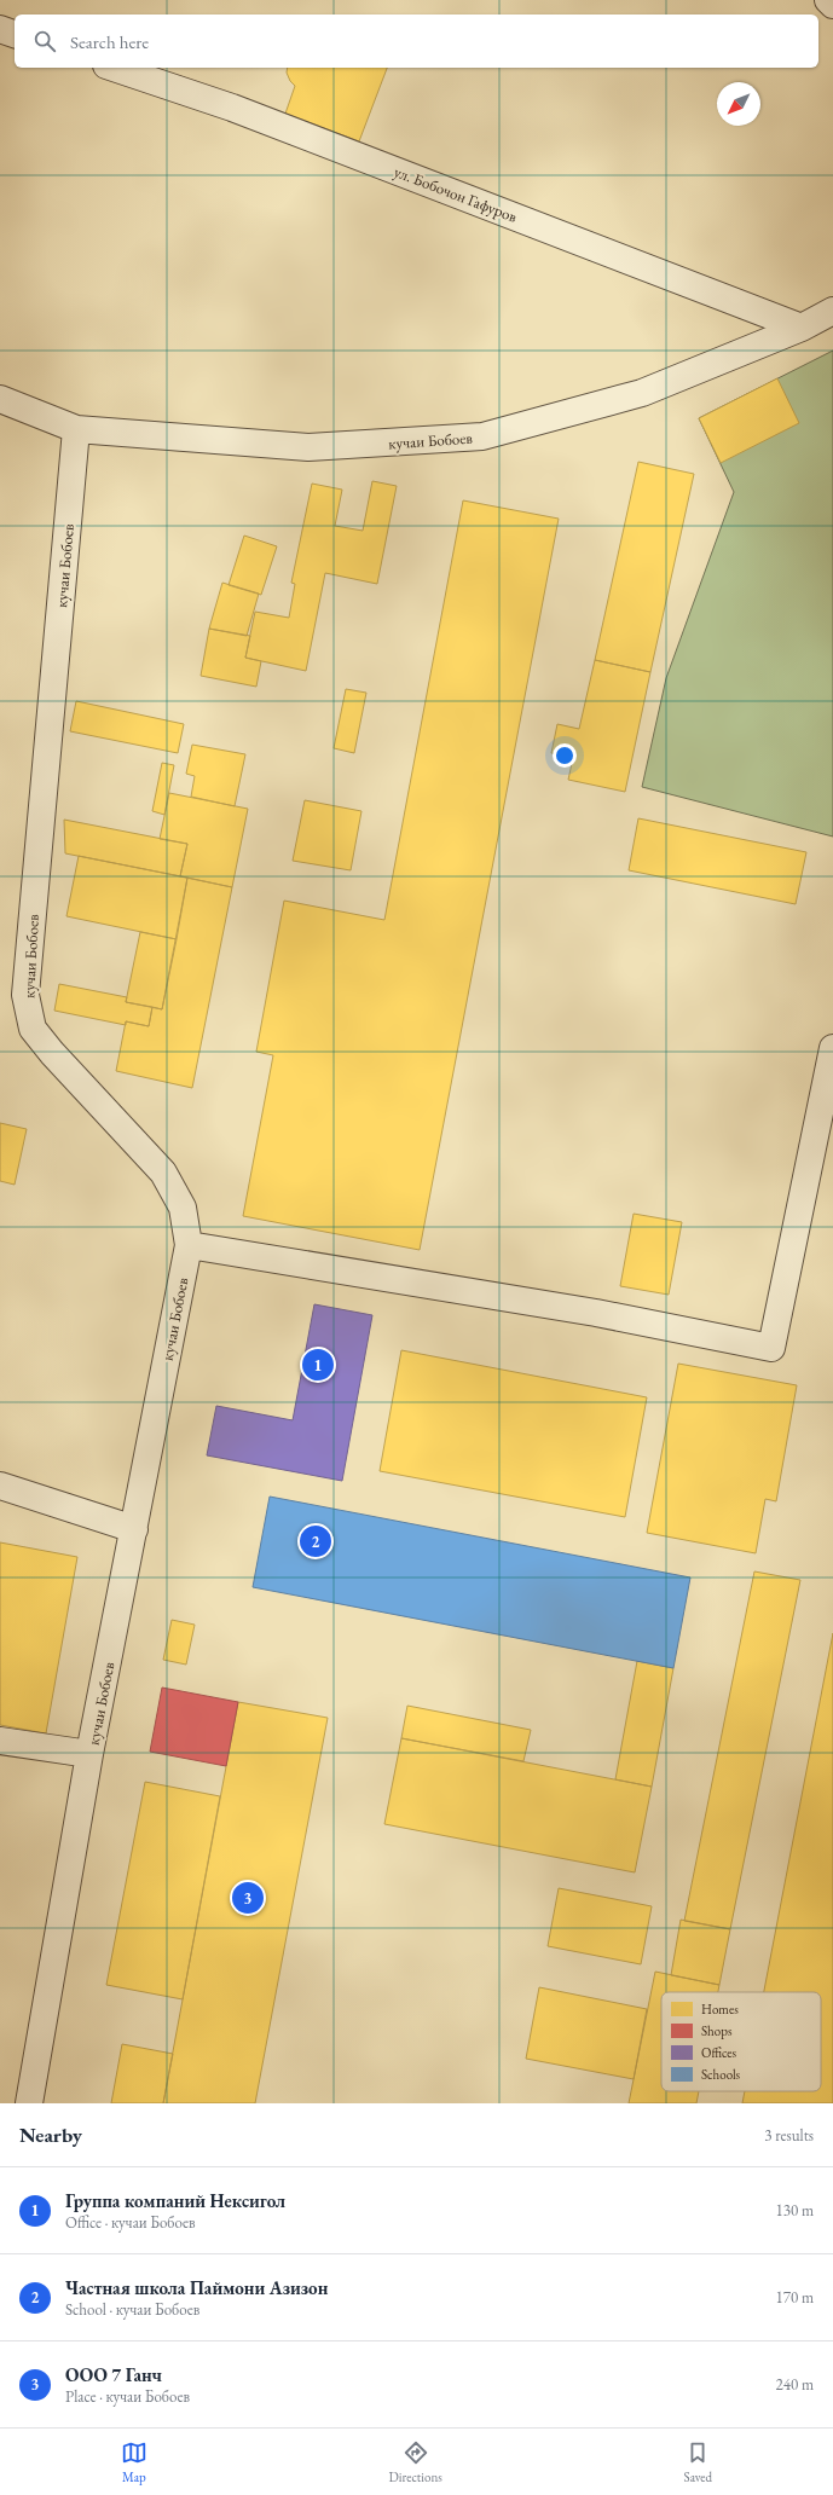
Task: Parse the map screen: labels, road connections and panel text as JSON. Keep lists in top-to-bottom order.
{
  "streets": {
    "street": ["ул. Бобочон Гафуров", "кучаи Бобоев"]
  },
  "crossings": [
    ["ул. Бобочон Гафуров", "кучаи Бобоев"]
  ],
  "legend": [
    "Homes",
    "Shops",
    "Offices",
    "Schools"
  ],
  "north": "bottom left",
  "page": {
    "search": "Search here",
    "pins": ["1", "2", "3"],
    "heading": ["Nearby", "3 results"],
    "list": [
      {
        "mark": "1",
        "name": "Группа компаний Нексигол",
        "note": "Office · кучаи Бобоев",
        "value": "130 m"
      },
      {
        "mark": "2",
        "name": "Частная школа Паймони Азизон",
        "note": "School · кучаи Бобоев",
        "value": "170 m"
      },
      {
        "mark": "3",
        "name": "ООО 7 Ганч",
        "note": "Place · кучаи Бобоев",
        "value": "240 m"
      }
    ],
    "nav": ["Map", "Directions", "Saved"]
  }
}
